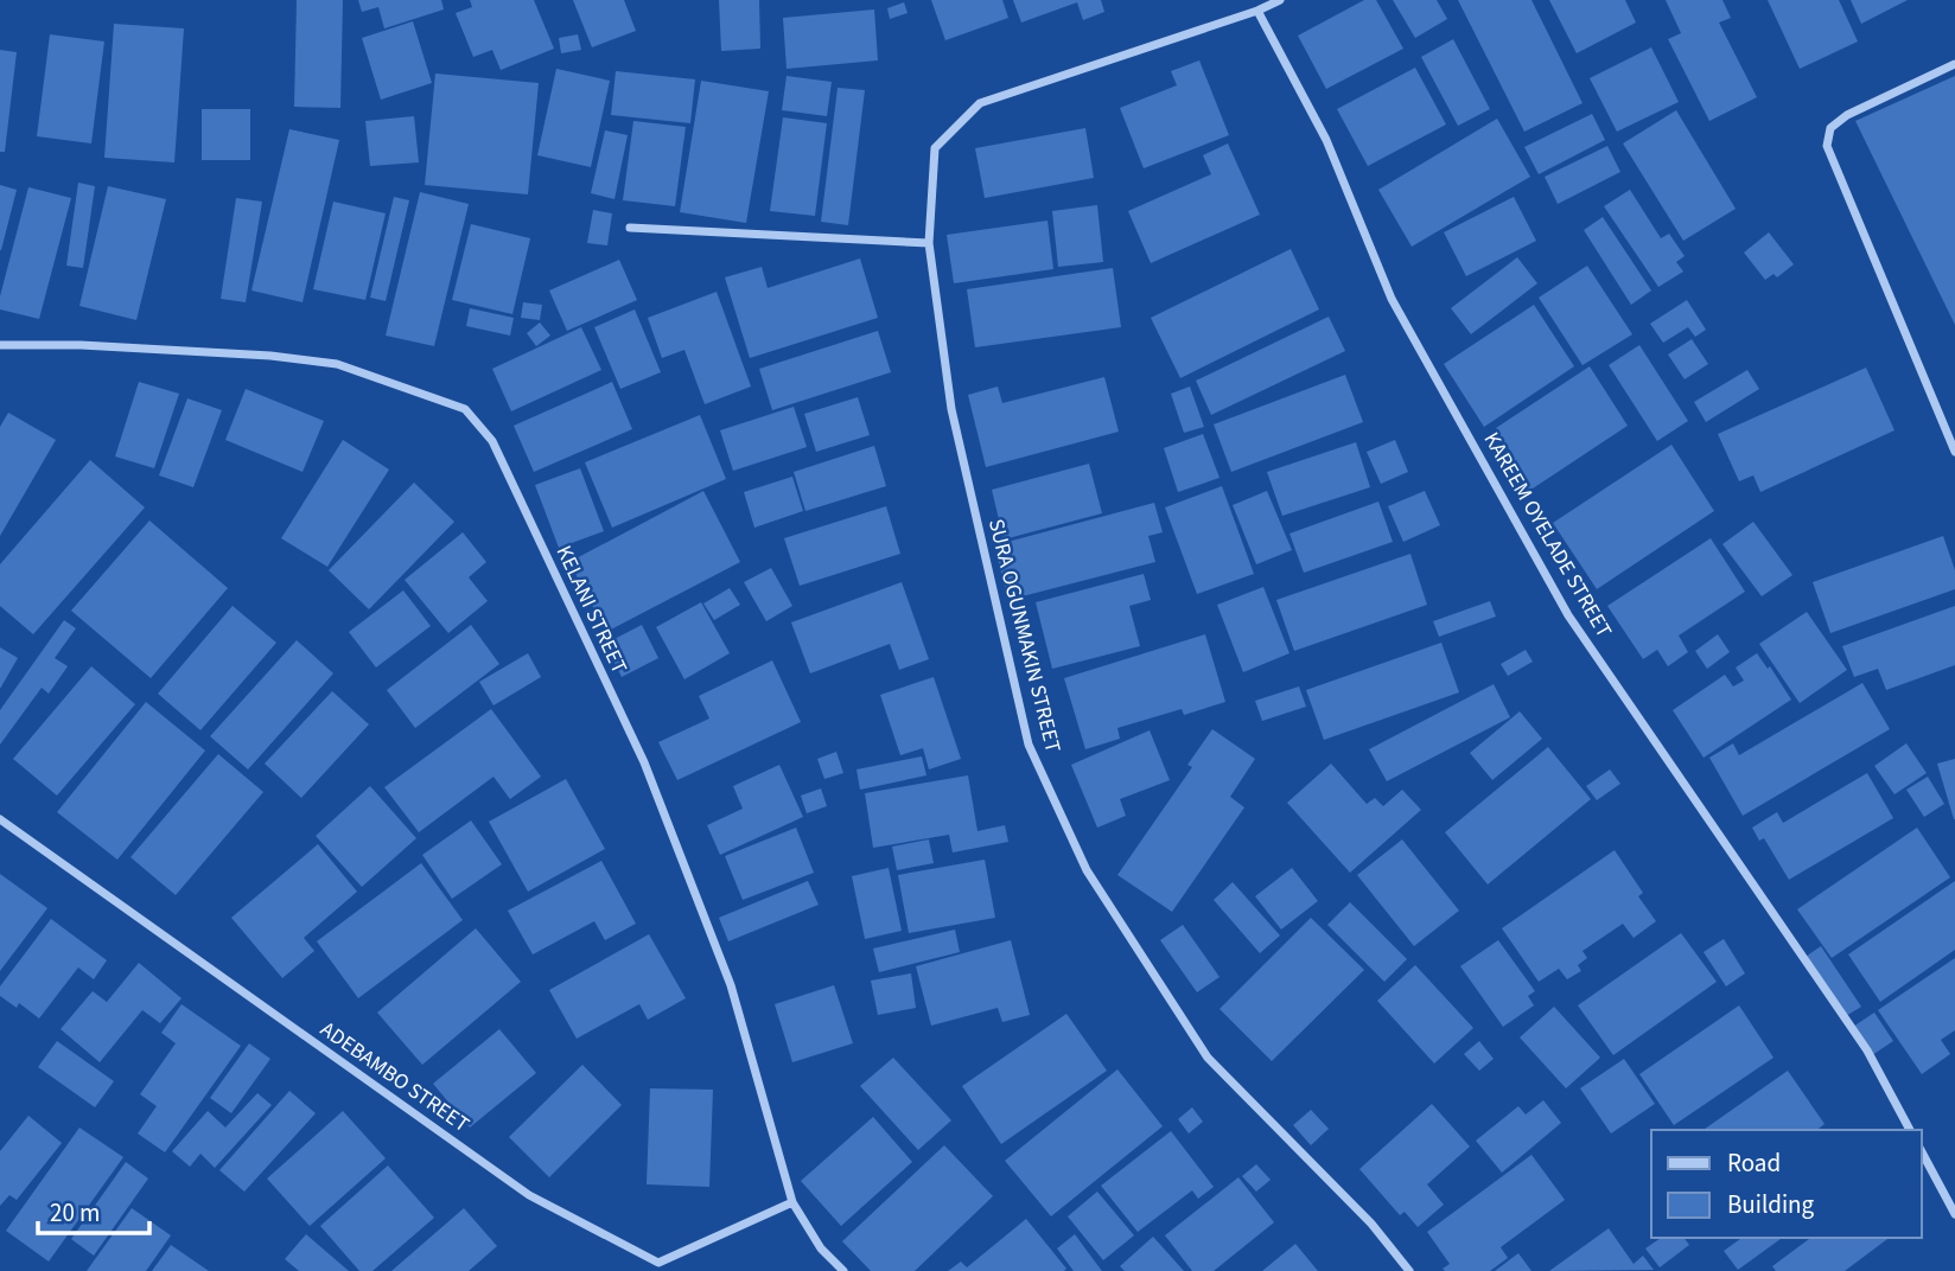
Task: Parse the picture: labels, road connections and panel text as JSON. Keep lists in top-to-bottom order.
{
  "streets": {
    "street": [
      "KAREEM OYELADE STREET",
      "KELANI STREET",
      "SURA OGUNMAKIN STREET",
      "ADEBAMBO STREET"
    ]
  },
  "crossings": [
    ["KAREEM OYELADE STREET", "SURA OGUNMAKIN STREET"],
    ["KELANI STREET", "ADEBAMBO STREET"]
  ],
  "legend": ["Road", "Building"],
  "scale_bar": "20 m"
}
